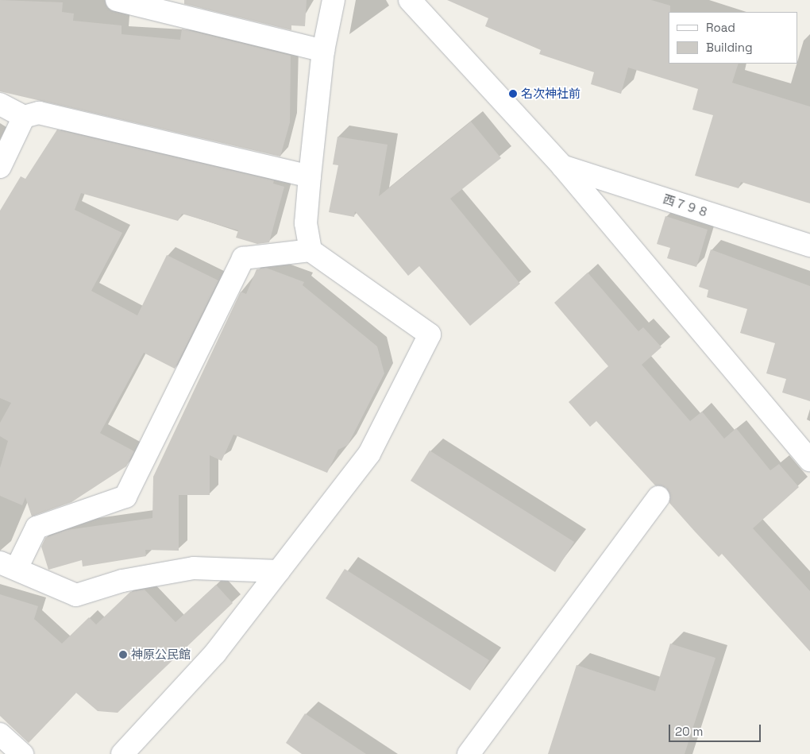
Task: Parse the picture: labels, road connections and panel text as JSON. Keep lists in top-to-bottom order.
{
  "streets": {
    "street": ["西７９８"]
  },
  "places": ["名次神社前", "神原公民館"],
  "legend": ["Road", "Building"],
  "scale_bar": "20 m"
}
